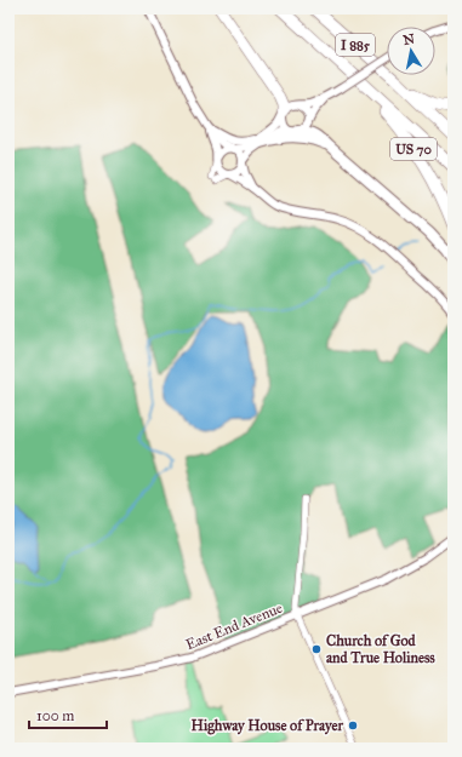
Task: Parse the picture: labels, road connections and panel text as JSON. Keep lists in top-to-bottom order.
{
  "streets": {
    "highway": ["I 885", "US 70"],
    "street": ["East End Avenue"]
  },
  "crossings": [
    ["I 885", "US 70"]
  ],
  "places": ["Church of God and True Holiness", "Highway House of Prayer"],
  "scale_bar": "100 m",
  "north": "top"
}
